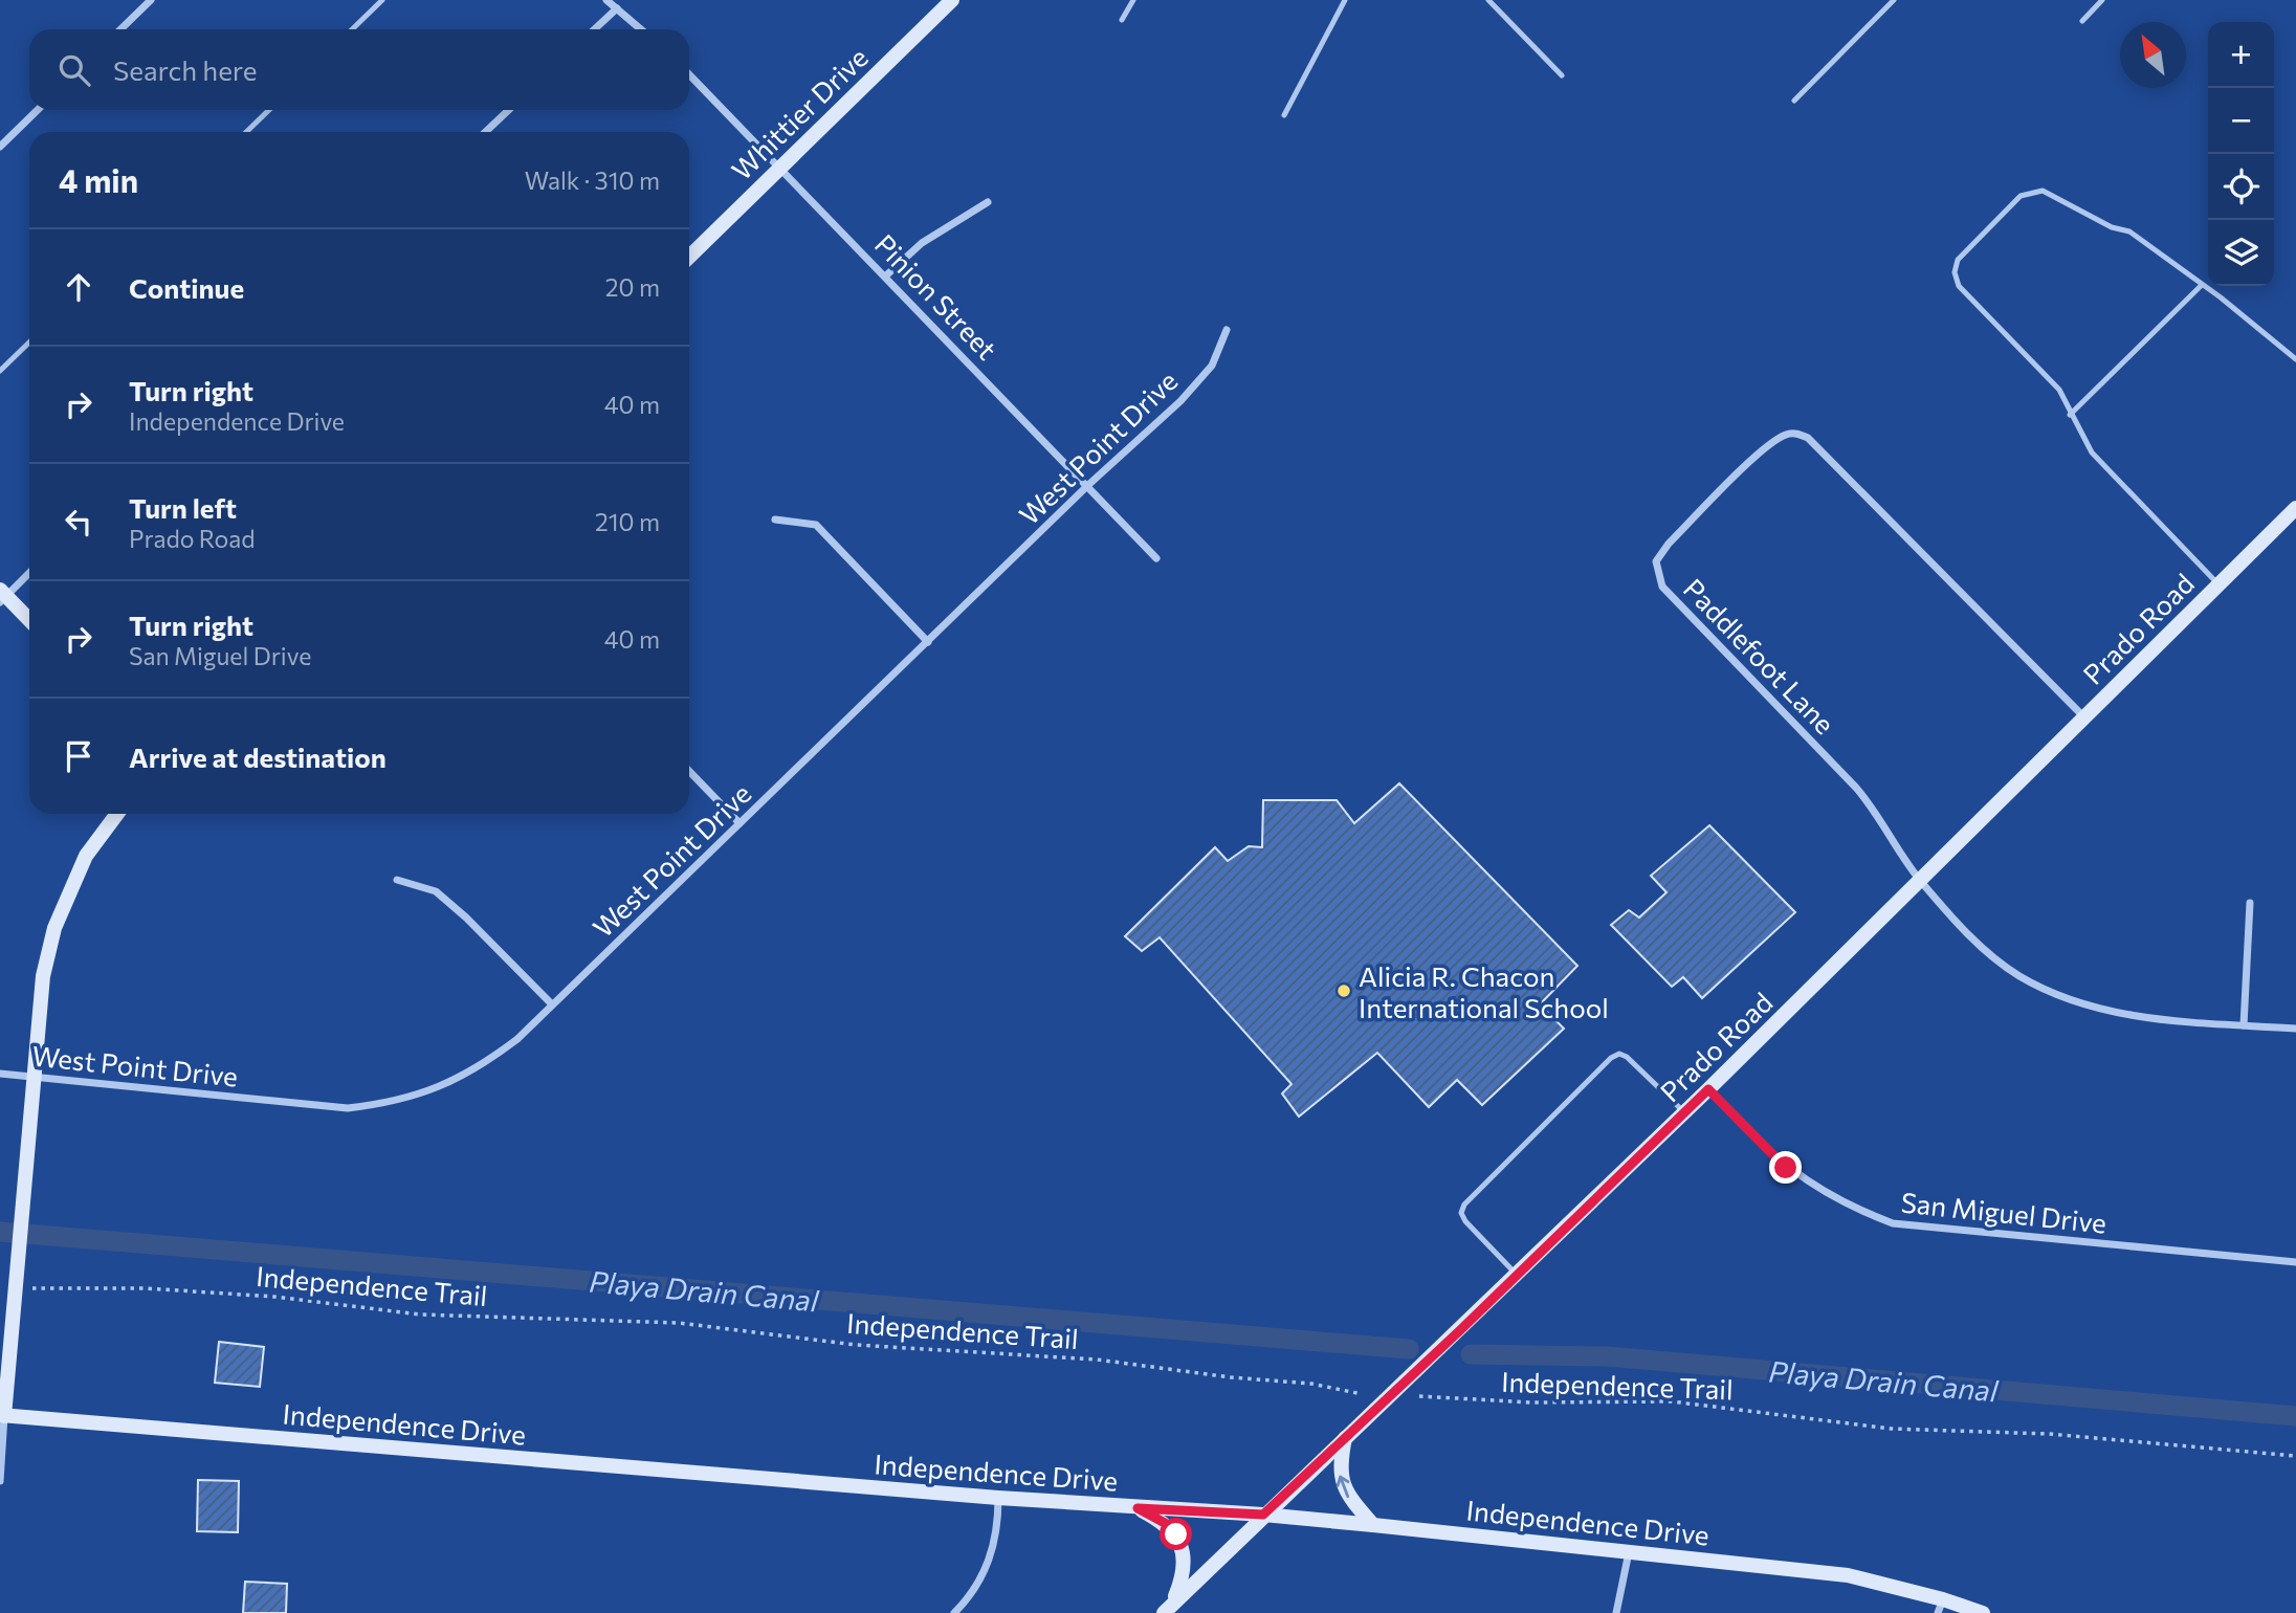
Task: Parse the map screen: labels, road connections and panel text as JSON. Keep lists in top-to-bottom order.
{
  "streets": {
    "street": [
      "Whittier Drive",
      "Pinion Street",
      "West Point Drive",
      "Prado Road",
      "Paddlefoot Lane",
      "San Miguel Drive",
      "Independence Drive"
    ],
    "path": ["Independence Trail"]
  },
  "crossings": [
    ["Whittier Drive", "Pinion Street"],
    ["Pinion Street", "West Point Drive"],
    ["Prado Road", "Paddlefoot Lane"],
    ["Prado Road", "San Miguel Drive"],
    ["Prado Road", "Independence Drive"]
  ],
  "water": ["Playa Drain Canal"],
  "places": ["Alicia R. Chacon International School"],
  "north": "top left",
  "page": {
    "map_buttons": ["+", "−"],
    "search": "Search here",
    "heading": ["4 min", "Walk · 310 m"],
    "list": [
      ["Continue", "20 m"],
      ["Turn right", "Independence Drive", "40 m"],
      ["Turn left", "Prado Road", "210 m"],
      ["Turn right", "San Miguel Drive", "40 m"],
      "Arrive at destination"
    ]
  }
}
